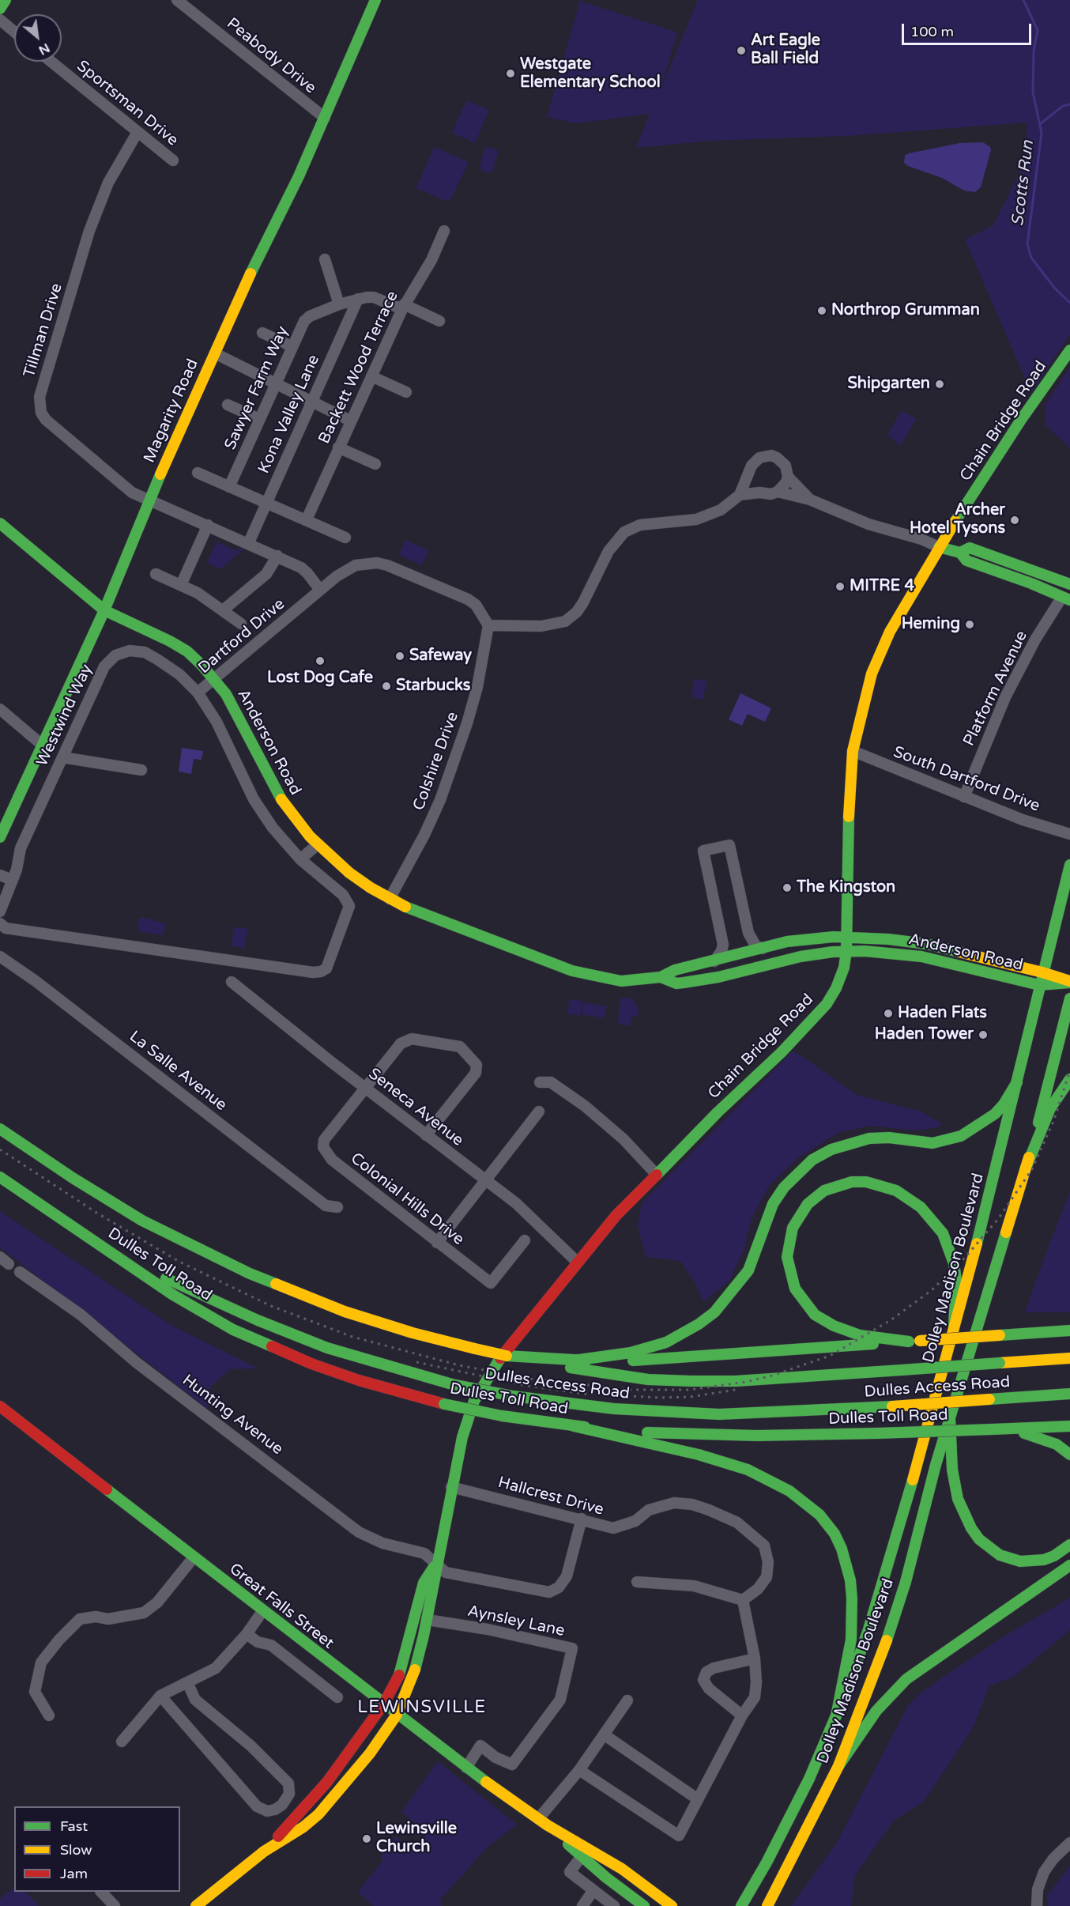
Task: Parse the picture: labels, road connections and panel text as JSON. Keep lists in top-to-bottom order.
{
  "streets": {
    "main road": [
      "Magarity Road",
      "Chain Bridge Road",
      "Anderson Road",
      "Dulles Toll Road",
      "Dolley Madison Boulevard",
      "Dulles Access Road",
      "Great Falls Street"
    ],
    "street": [
      "Peabody Drive",
      "Sportsman Drive",
      "Tillman Drive",
      "Backett Wood Terrace",
      "Sawyer Farm Way",
      "Kona Valley Lane",
      "Dartford Drive",
      "Platform Avenue",
      "Westwind Way",
      "Colshire Drive",
      "South Dartford Drive",
      "La Salle Avenue",
      "Seneca Avenue",
      "Colonial Hills Drive",
      "Hunting Avenue",
      "Hallcrest Drive",
      "Aynsley Lane"
    ]
  },
  "crossings": [
    ["Peabody Drive", "Magarity Road"],
    ["Sportsman Drive", "Tillman Drive"],
    ["Tillman Drive", "Magarity Road"],
    ["Tillman Drive", "Kona Valley Lane"],
    ["Tillman Drive", "Dartford Drive"],
    ["Backett Wood Terrace", "Sawyer Farm Way"],
    ["Sawyer Farm Way", "Kona Valley Lane"],
    ["Magarity Road", "Anderson Road"],
    ["Chain Bridge Road", "Anderson Road"],
    ["Chain Bridge Road", "South Dartford Drive"],
    ["Chain Bridge Road", "Seneca Avenue"],
    ["Chain Bridge Road", "Hunting Avenue"],
    ["Chain Bridge Road", "Hallcrest Drive"],
    ["Chain Bridge Road", "Great Falls Street"],
    ["Chain Bridge Road", "Aynsley Lane"],
    ["Dartford Drive", "Westwind Way"],
    ["Dartford Drive", "Anderson Road"],
    ["Platform Avenue", "South Dartford Drive"],
    ["Anderson Road", "Colshire Drive"],
    ["Anderson Road", "Dolley Madison Boulevard"],
    ["Seneca Avenue", "Colonial Hills Drive"],
    ["Dulles Toll Road", "Dulles Access Road"],
    ["Hunting Avenue", "Hallcrest Drive"],
    ["Great Falls Street", "Aynsley Lane"]
  ],
  "districts": ["LEWINSVILLE"],
  "water": ["Scotts Run"],
  "places": [
    "Art Eagle Ball Field",
    "Westgate Elementary School",
    "Northrop Grumman",
    "Shipgarten",
    "Archer Hotel Tysons",
    "MITRE 4",
    "Heming",
    "Safeway",
    "Lost Dog Cafe",
    "Starbucks",
    "The Kingston",
    "Haden Flats",
    "Haden Tower",
    "Lewinsville Church"
  ],
  "legend": ["Fast", "Slow", "Jam"],
  "scale_bar": "100 m",
  "north": "bottom right"
}
